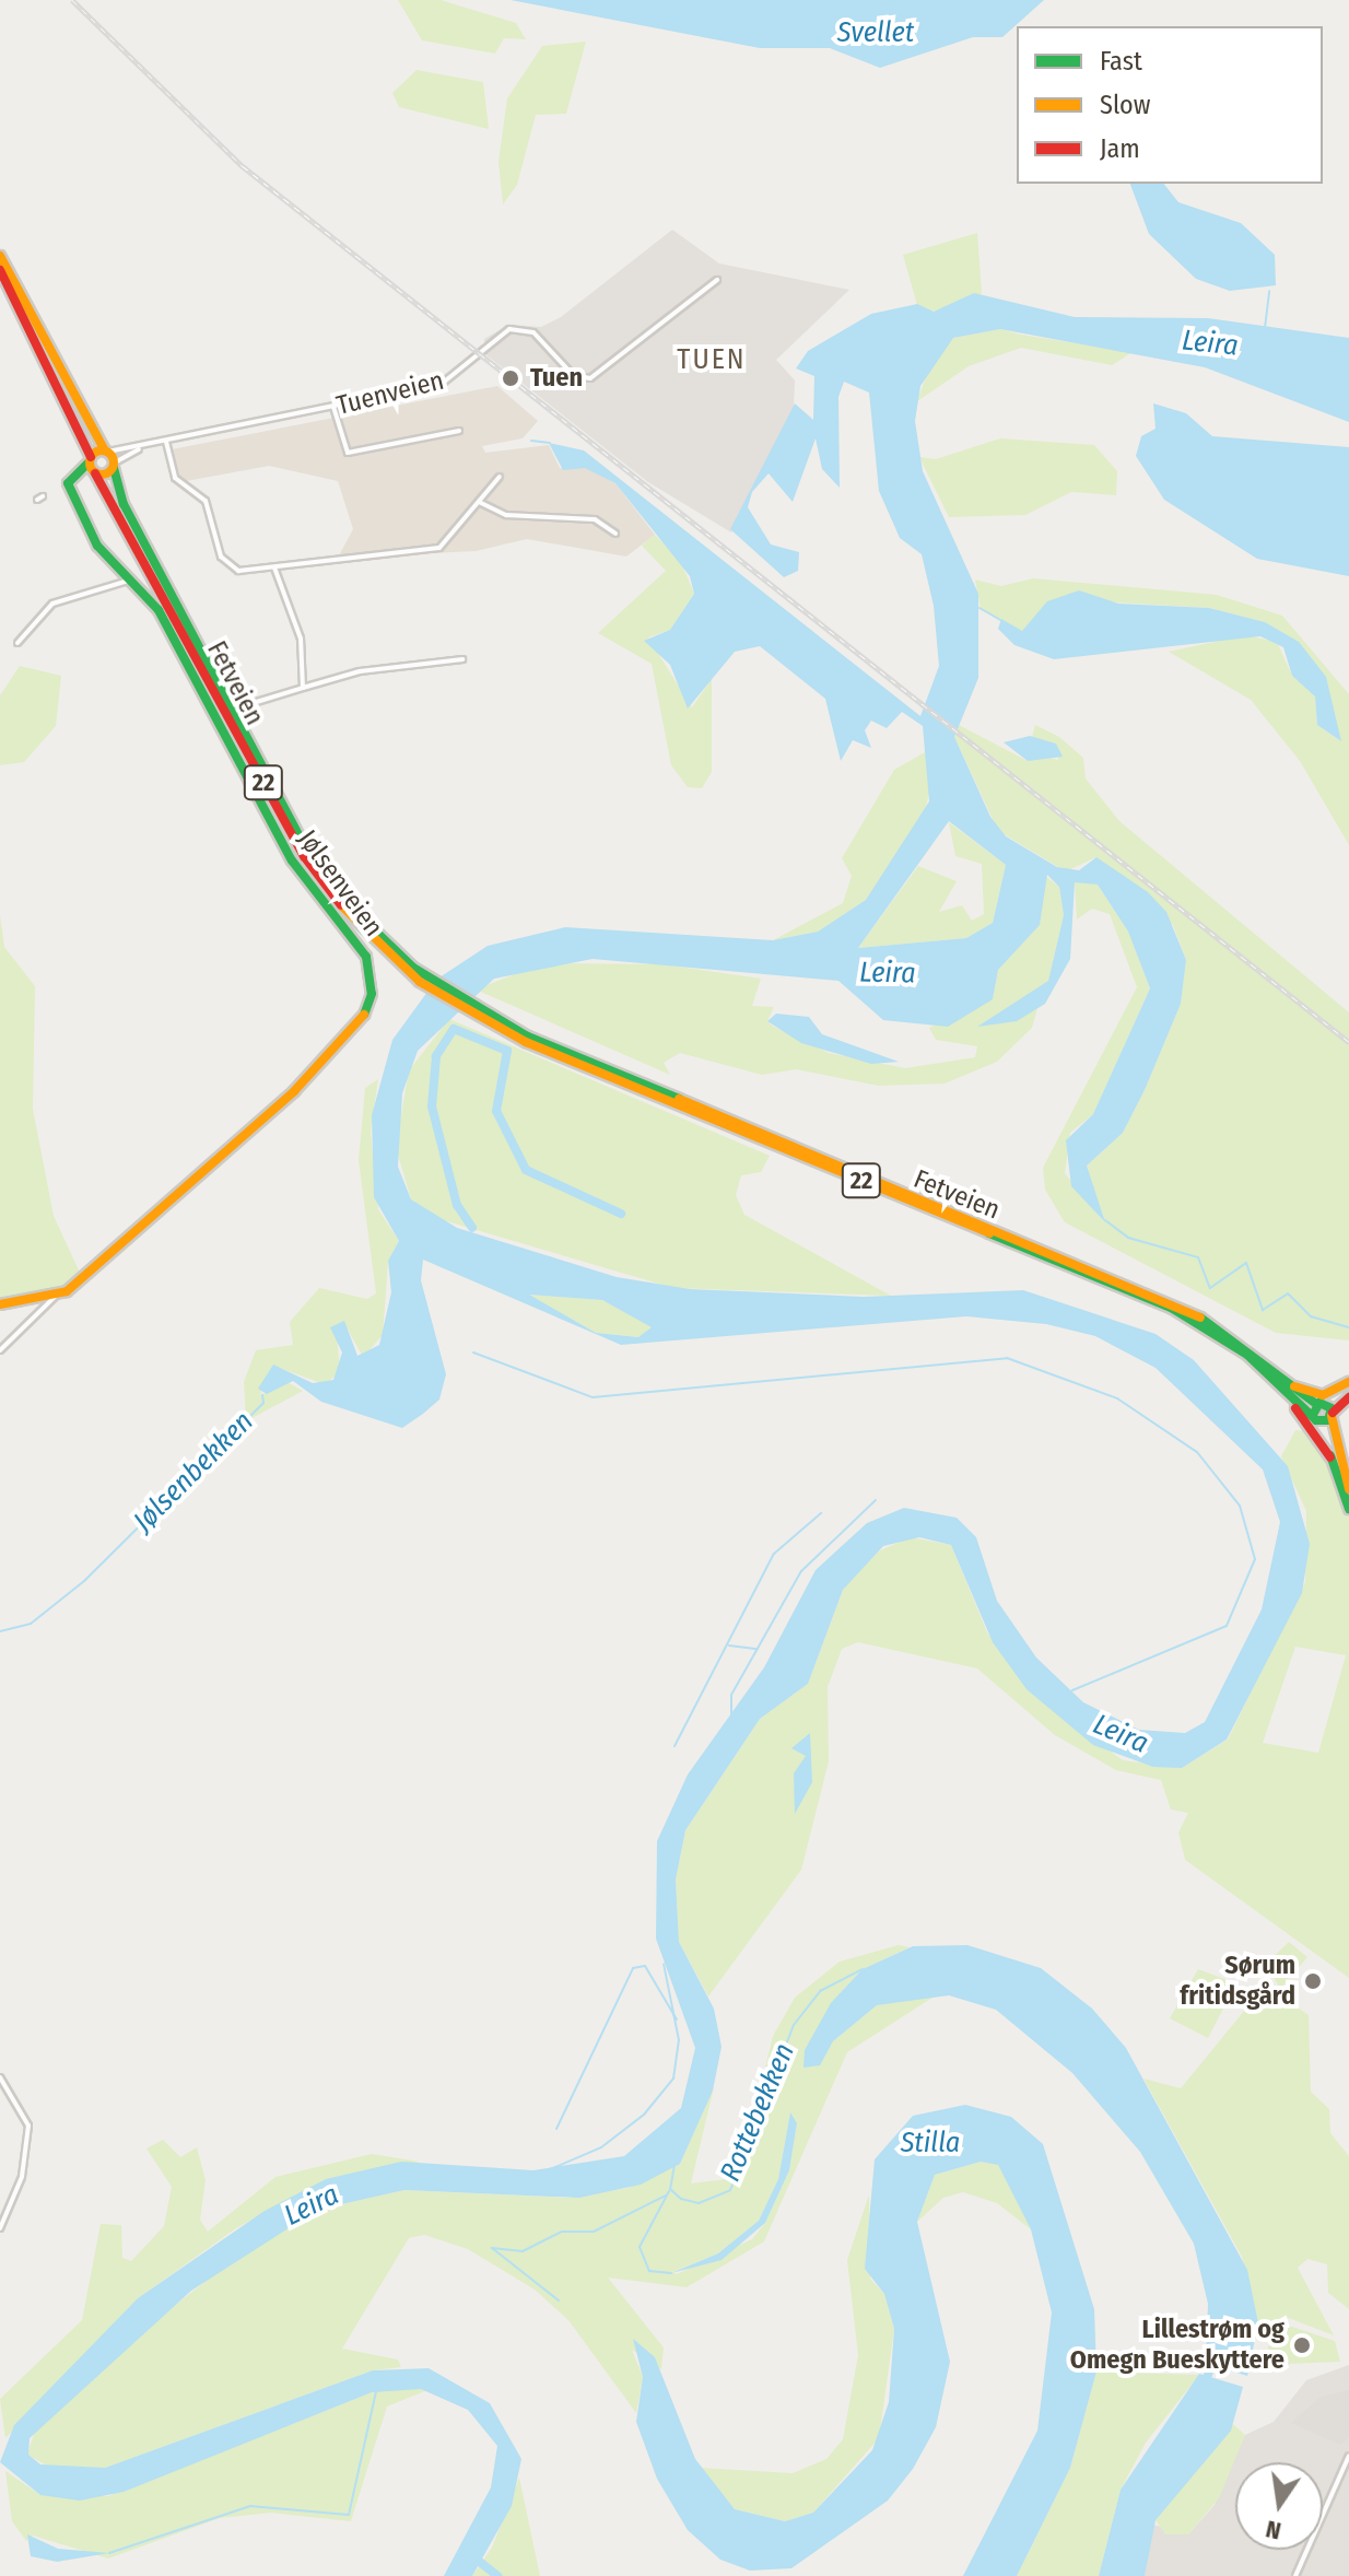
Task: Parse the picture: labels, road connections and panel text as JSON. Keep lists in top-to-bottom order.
{
  "streets": {
    "main road": ["Fetveien", "22", "Jølsenveien"],
    "street": ["Tuenveien"]
  },
  "crossings": [
    ["Tuenveien", "Fetveien"],
    ["Tuenveien", "22"],
    ["Fetveien", "22"]
  ],
  "districts": ["TUEN"],
  "water": [
    "Svellet",
    "Leira",
    "Jølsenbekken",
    "Rottebekken",
    "Stilla"
  ],
  "places": ["Tuen", "Sørum fritidsgård", "Lillestrøm og Omegn Bueskyttere"],
  "legend": ["Fast", "Slow", "Jam"],
  "north": "bottom"
}
